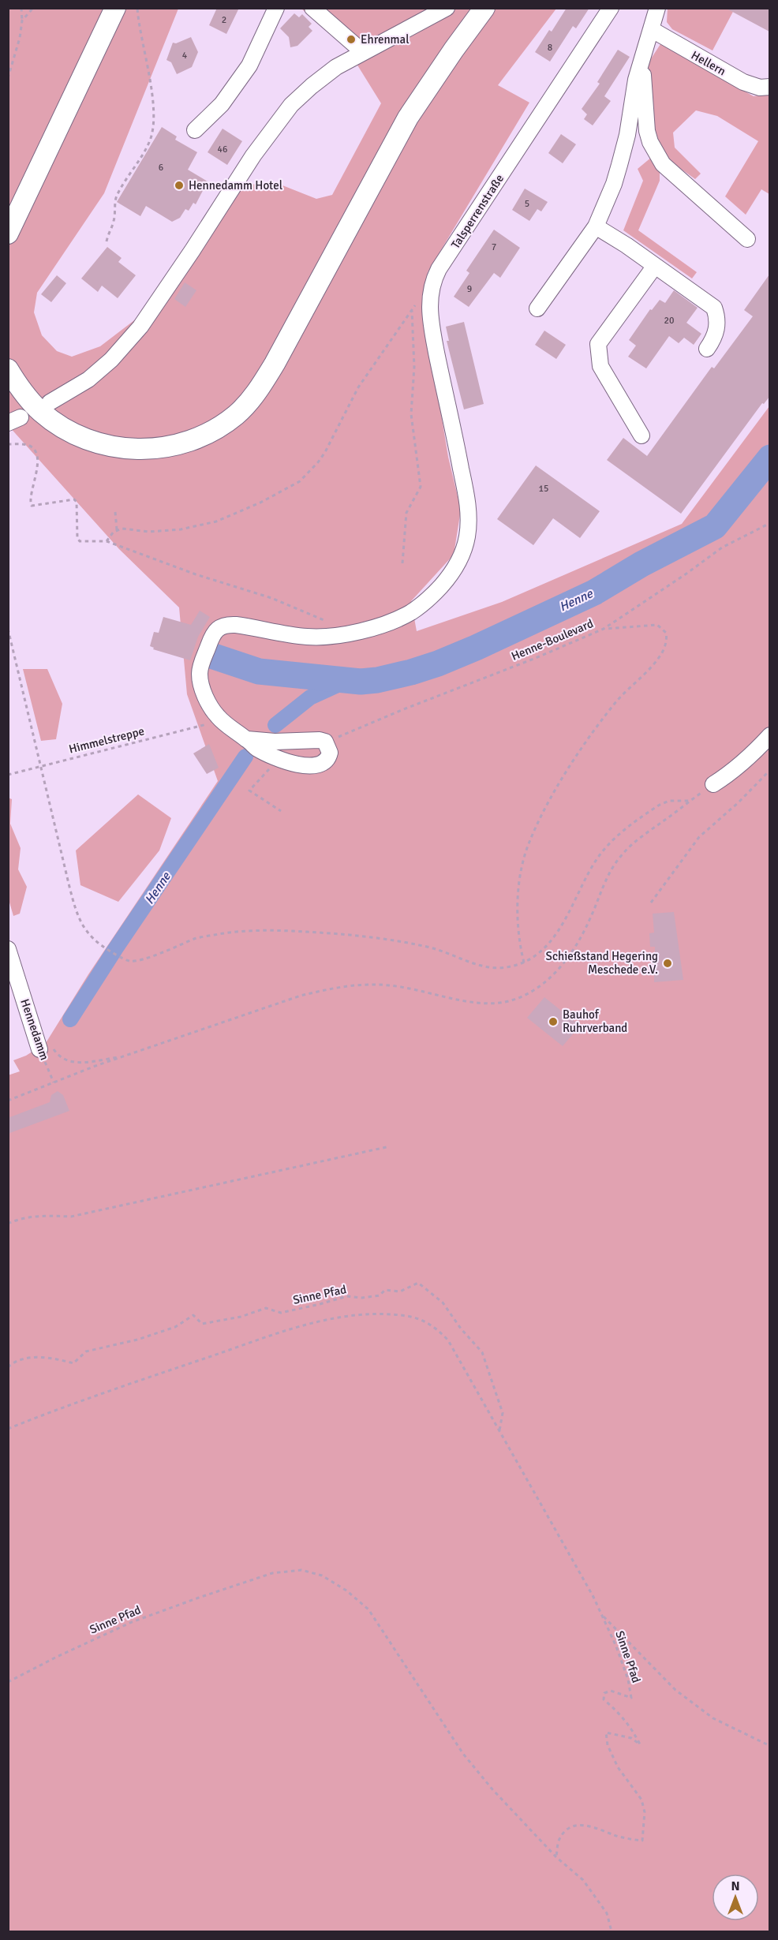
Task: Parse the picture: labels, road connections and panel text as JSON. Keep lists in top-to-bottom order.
{
  "streets": {
    "street": ["Hellern", "Talsperrenstraße", "Hennedamm"],
    "path": ["Henne-Boulevard", "Himmelstreppe", "Sinne Pfad"]
  },
  "water": ["Henne"],
  "places": [
    "Ehrenmal",
    "Hennedamm Hotel",
    "Schießstand Hegering Meschede e.V.",
    "Bauhof Ruhrverband"
  ],
  "house_numbers": [
    "2",
    "8",
    "4",
    "46",
    "6",
    "5",
    "7",
    "9",
    "20",
    "15"
  ],
  "north": "top"
}
